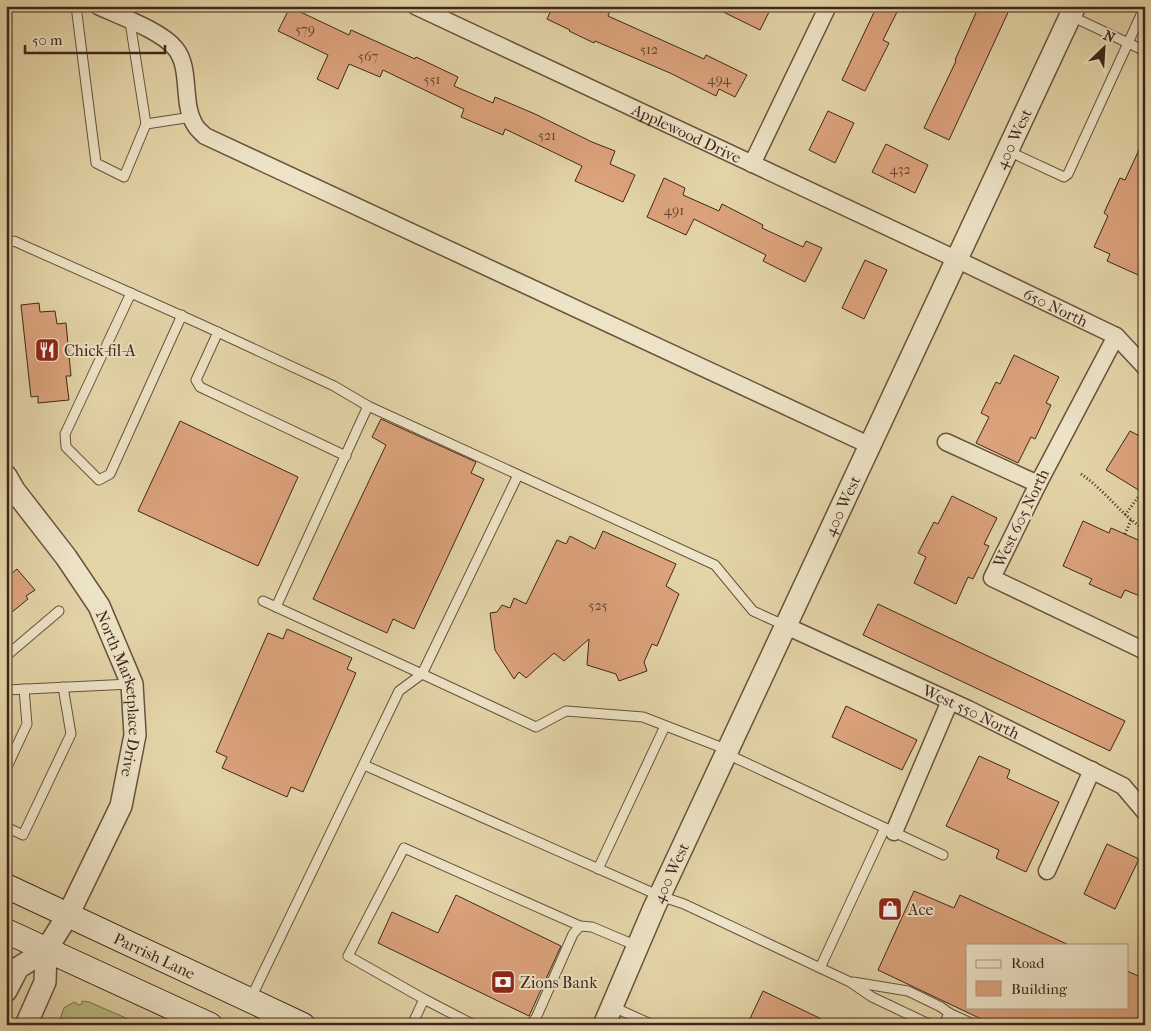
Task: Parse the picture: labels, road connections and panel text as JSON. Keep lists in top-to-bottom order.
{
  "streets": {
    "main road": ["Parrish Lane"],
    "street": [
      "Applewood Drive",
      "400 West",
      "650 North",
      "West 605 North",
      "North Marketplace Drive",
      "West 550 North"
    ]
  },
  "crossings": [
    ["Applewood Drive", "400 West"],
    ["Applewood Drive", "650 North"],
    ["400 West", "650 North"],
    ["400 West", "West 550 North"],
    ["650 North", "West 605 North"],
    ["North Marketplace Drive", "Parrish Lane"]
  ],
  "places": {
    "restaurant": ["Chick-fil-A"],
    "shop": ["Ace"],
    "bank": ["Zions Bank"]
  },
  "house_numbers": [
    "579",
    "512",
    "567",
    "551",
    "494",
    "521",
    "432",
    "491",
    "525"
  ],
  "legend": ["Road", "Building"],
  "scale_bar": "50 m",
  "north": "top right"
}
